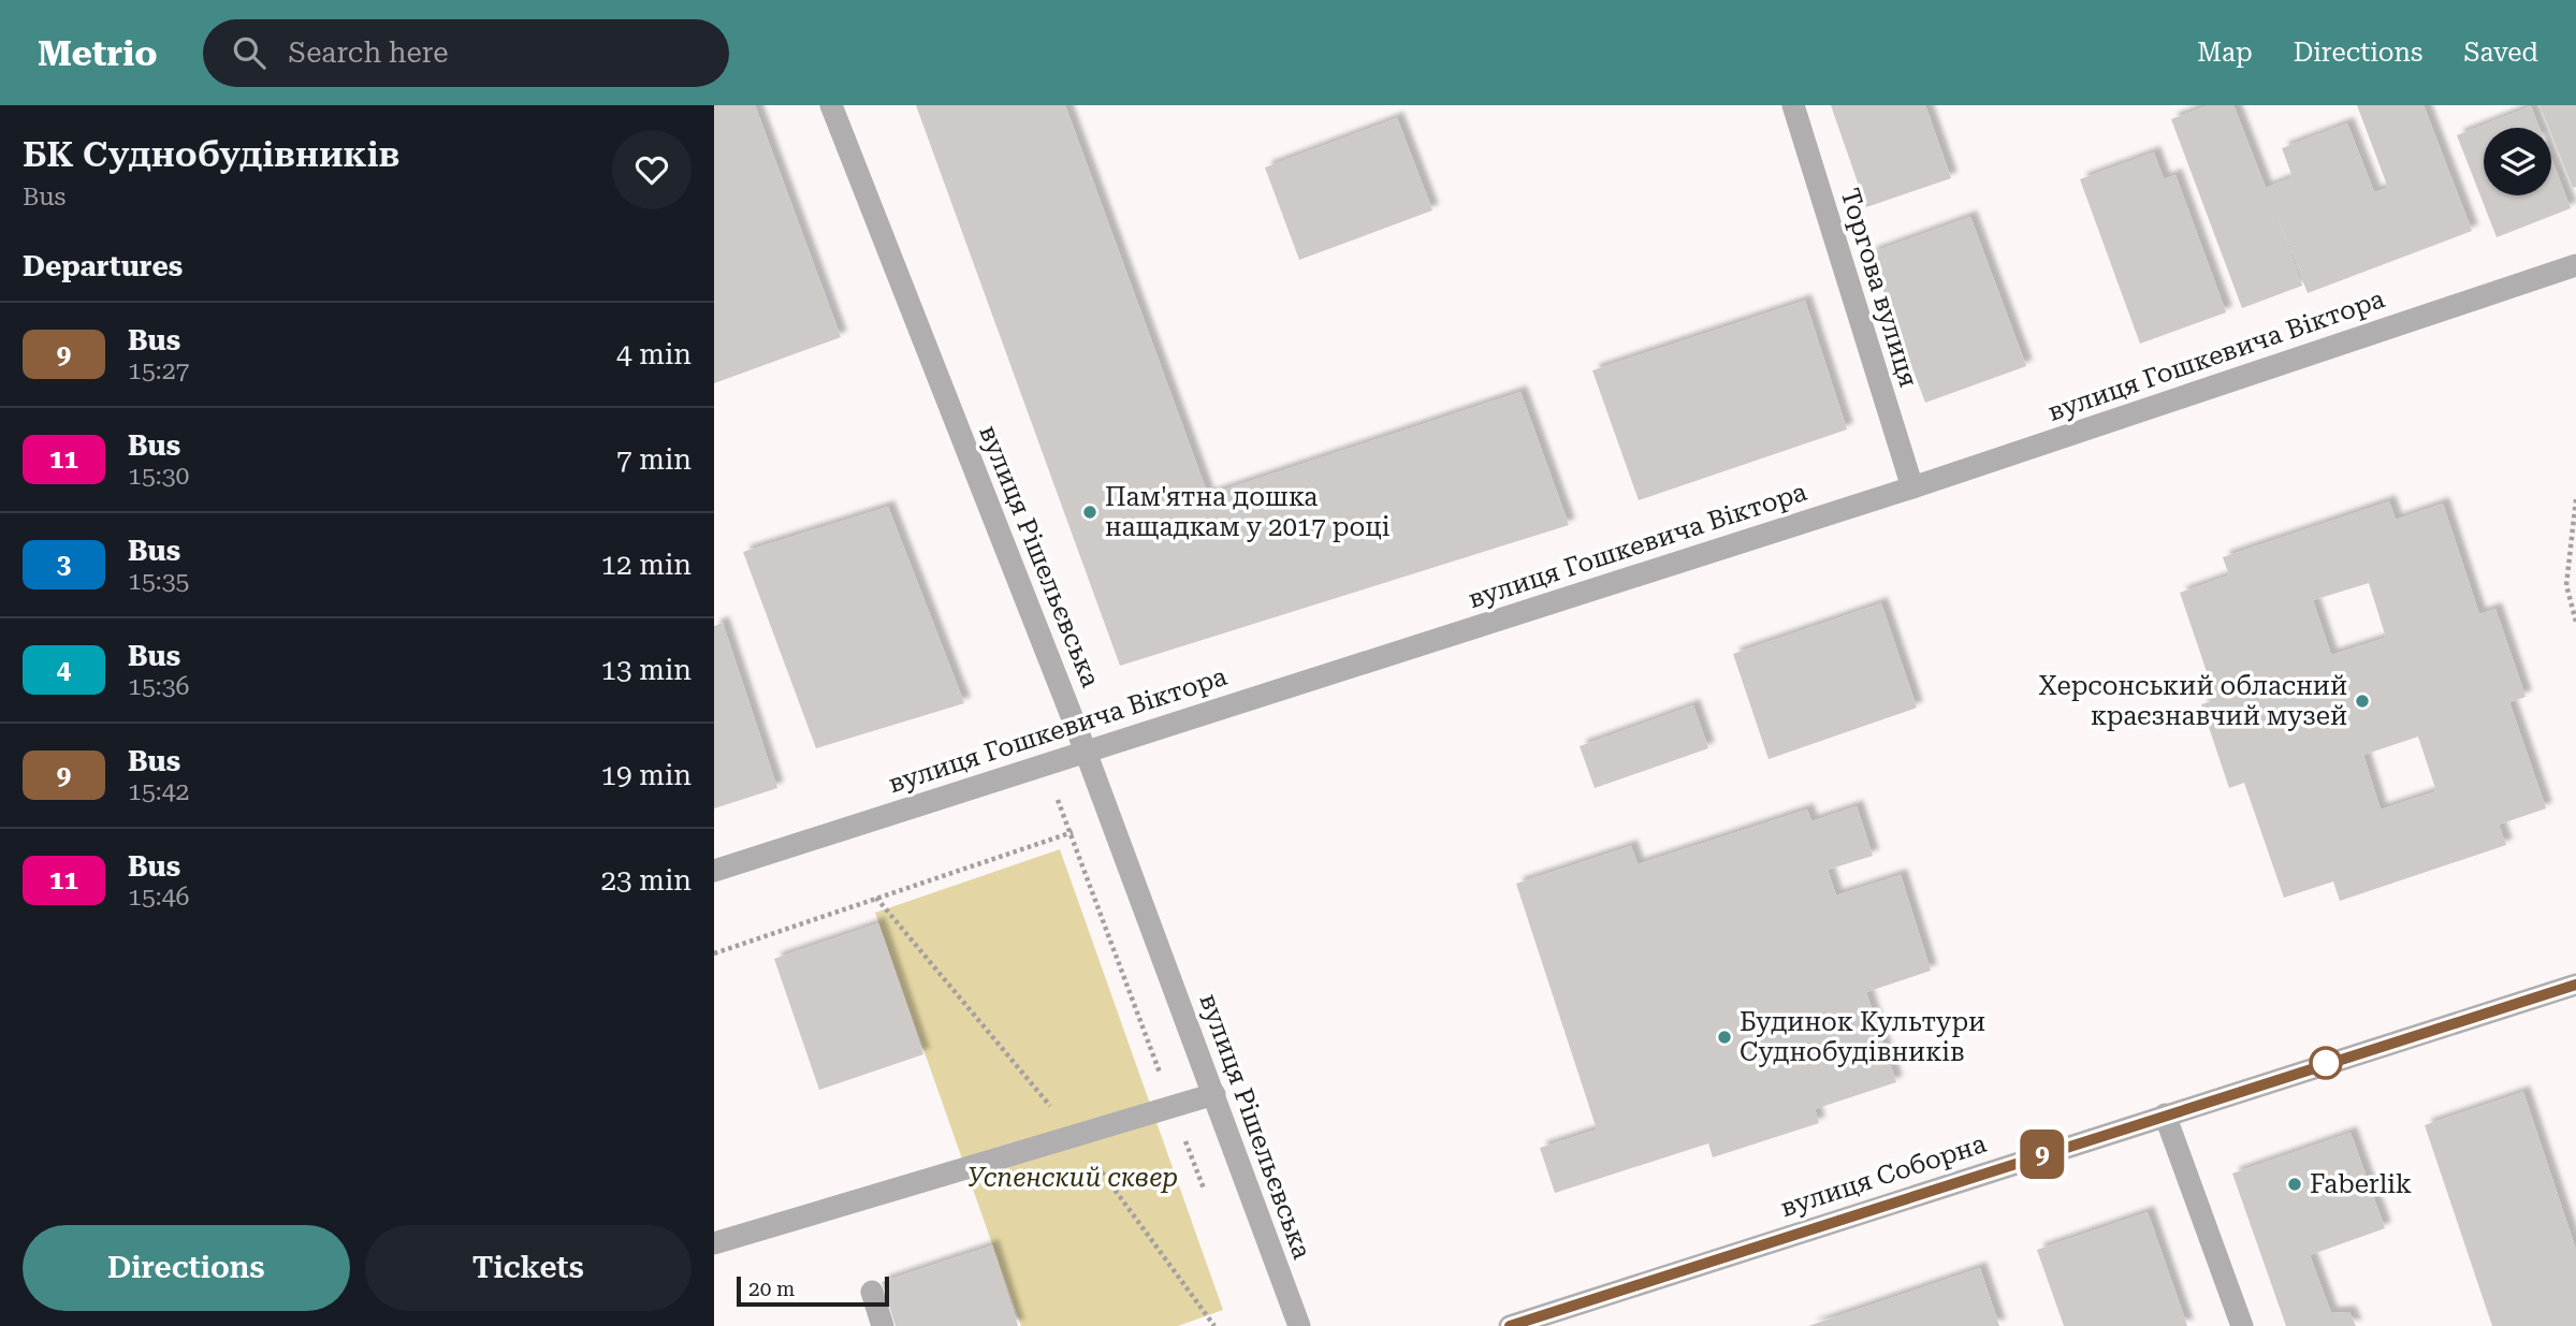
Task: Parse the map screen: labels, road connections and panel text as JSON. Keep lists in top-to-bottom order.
{
  "streets": {
    "street": [
      "Торгова вулиця",
      "вулиця Гошкевича Віктора",
      "вулиця Рішельєвська",
      "вулиця Соборна"
    ]
  },
  "crossings": [
    ["Торгова вулиця", "вулиця Гошкевича Віктора"],
    ["вулиця Гошкевича Віктора", "вулиця Рішельєвська"]
  ],
  "parks": ["Успенский сквер"],
  "places": [
    "Пам'ятна дошка нащадкам у 2017 році",
    "Херсонський обласний краєзнавчий музей",
    "Будинок Культури Суднобудівників",
    "Faberlik"
  ],
  "lines": ["bus line 9"],
  "scale_bar": "20 m",
  "page": {
    "header": "Metrio",
    "search": "Search here",
    "nav": ["Map", "Directions", "Saved"],
    "heading": [
      ["БК Суднобудівників", "Bus"],
      "Departures"
    ],
    "on_map": "9",
    "list": [
      {
        "mark": "9",
        "name": "Bus",
        "note": "15:27",
        "value": "4 min"
      },
      {
        "mark": "11",
        "name": "Bus",
        "note": "15:30",
        "value": "7 min"
      },
      {
        "mark": "3",
        "name": "Bus",
        "note": "15:35",
        "value": "12 min"
      },
      {
        "mark": "4",
        "name": "Bus",
        "note": "15:36",
        "value": "13 min"
      },
      {
        "mark": "9",
        "name": "Bus",
        "note": "15:42",
        "value": "19 min"
      },
      {
        "mark": "11",
        "name": "Bus",
        "note": "15:46",
        "value": "23 min"
      }
    ],
    "buttons": ["Directions", "Tickets"],
    "scale": "20 m"
  }
}
